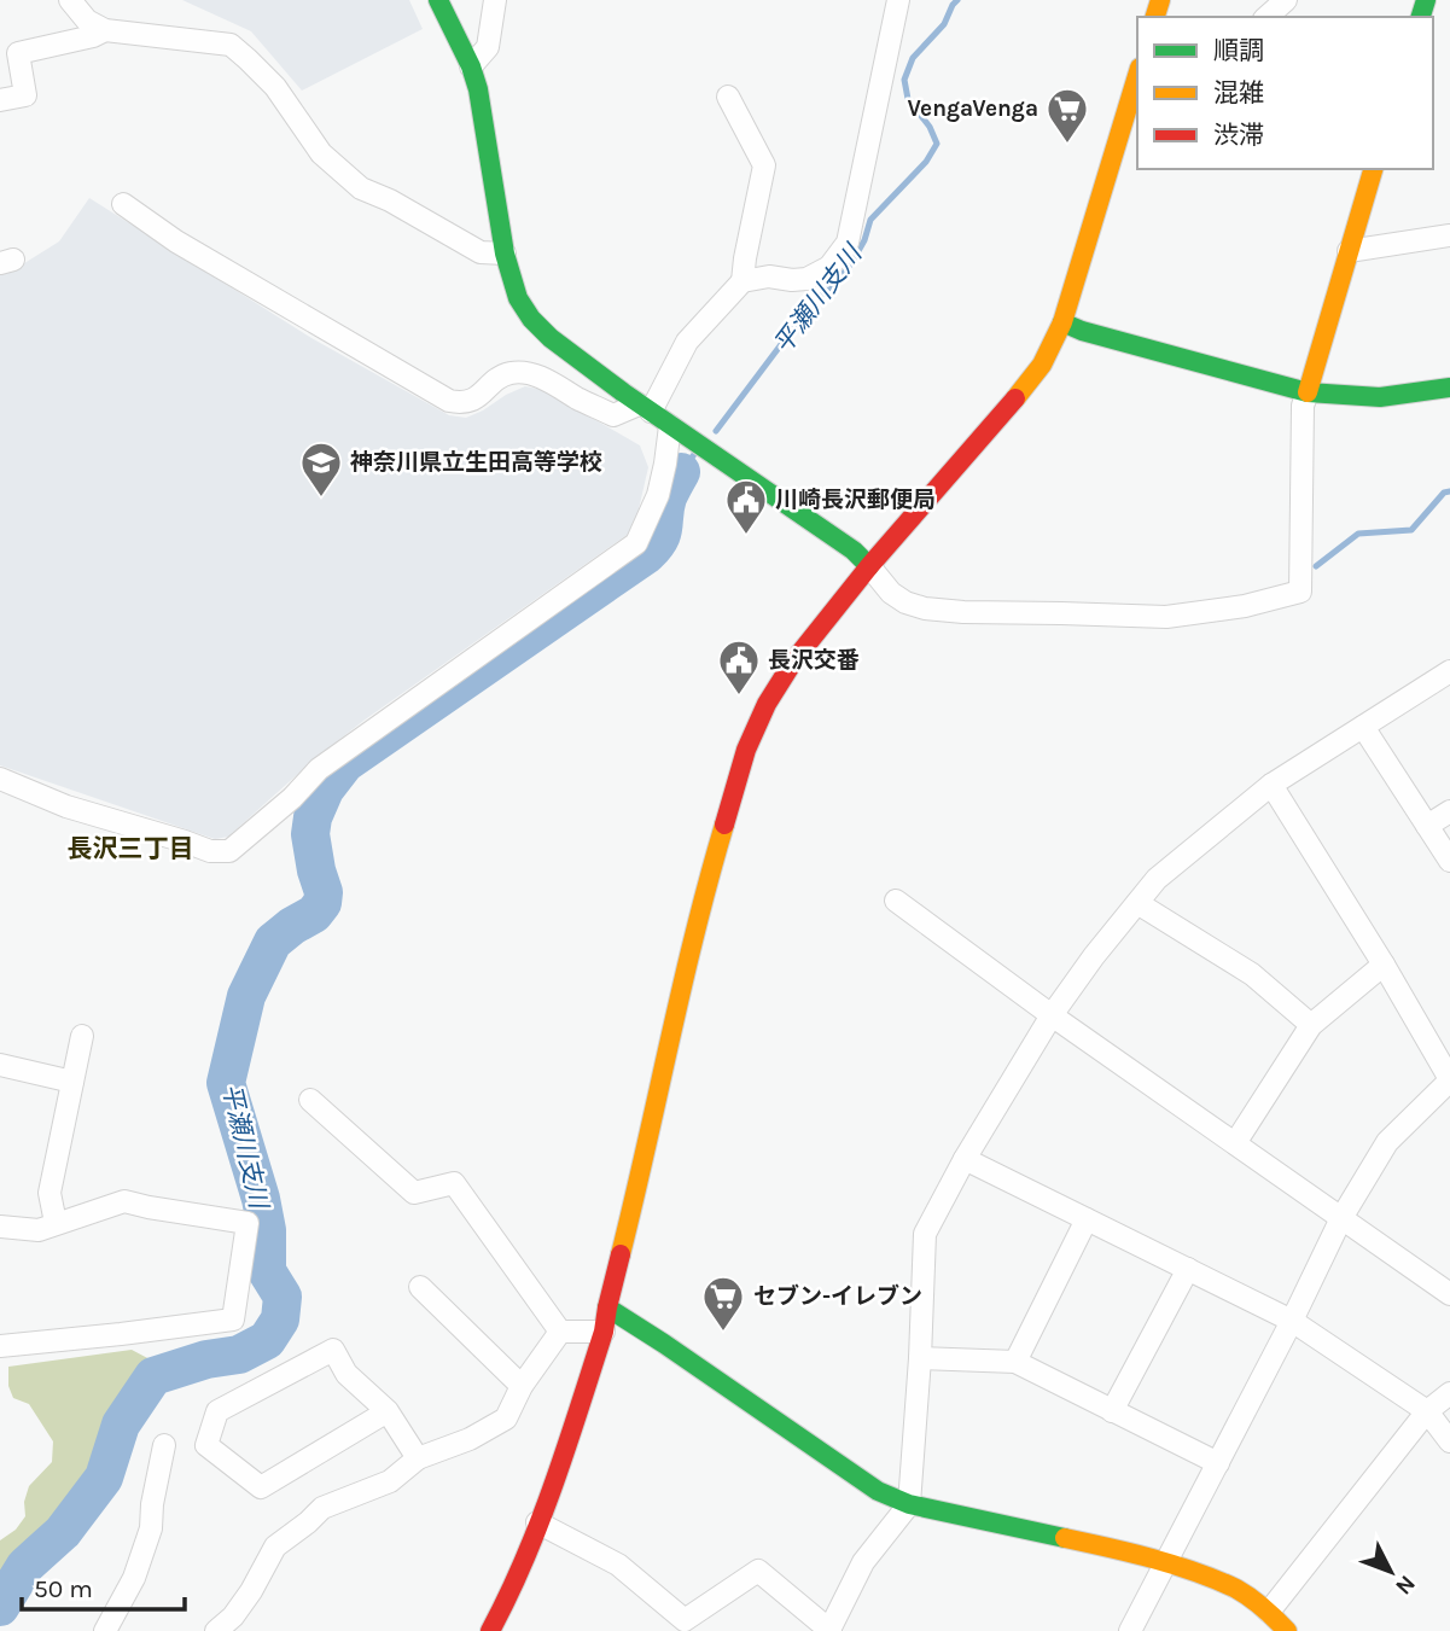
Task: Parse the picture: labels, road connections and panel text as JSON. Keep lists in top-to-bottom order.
{
  "districts": ["長沢三丁目"],
  "water": ["平瀬川支川"],
  "places": {
    "supermarket": ["VengaVenga", "セブン-イレブン"],
    "school or university": ["神奈川県立生田高等学校"],
    "public building": ["川崎長沢郵便局", "長沢交番"]
  },
  "legend": ["順調", "混雑", "渋滞"],
  "scale_bar": "50 m",
  "north": "bottom right"
}
